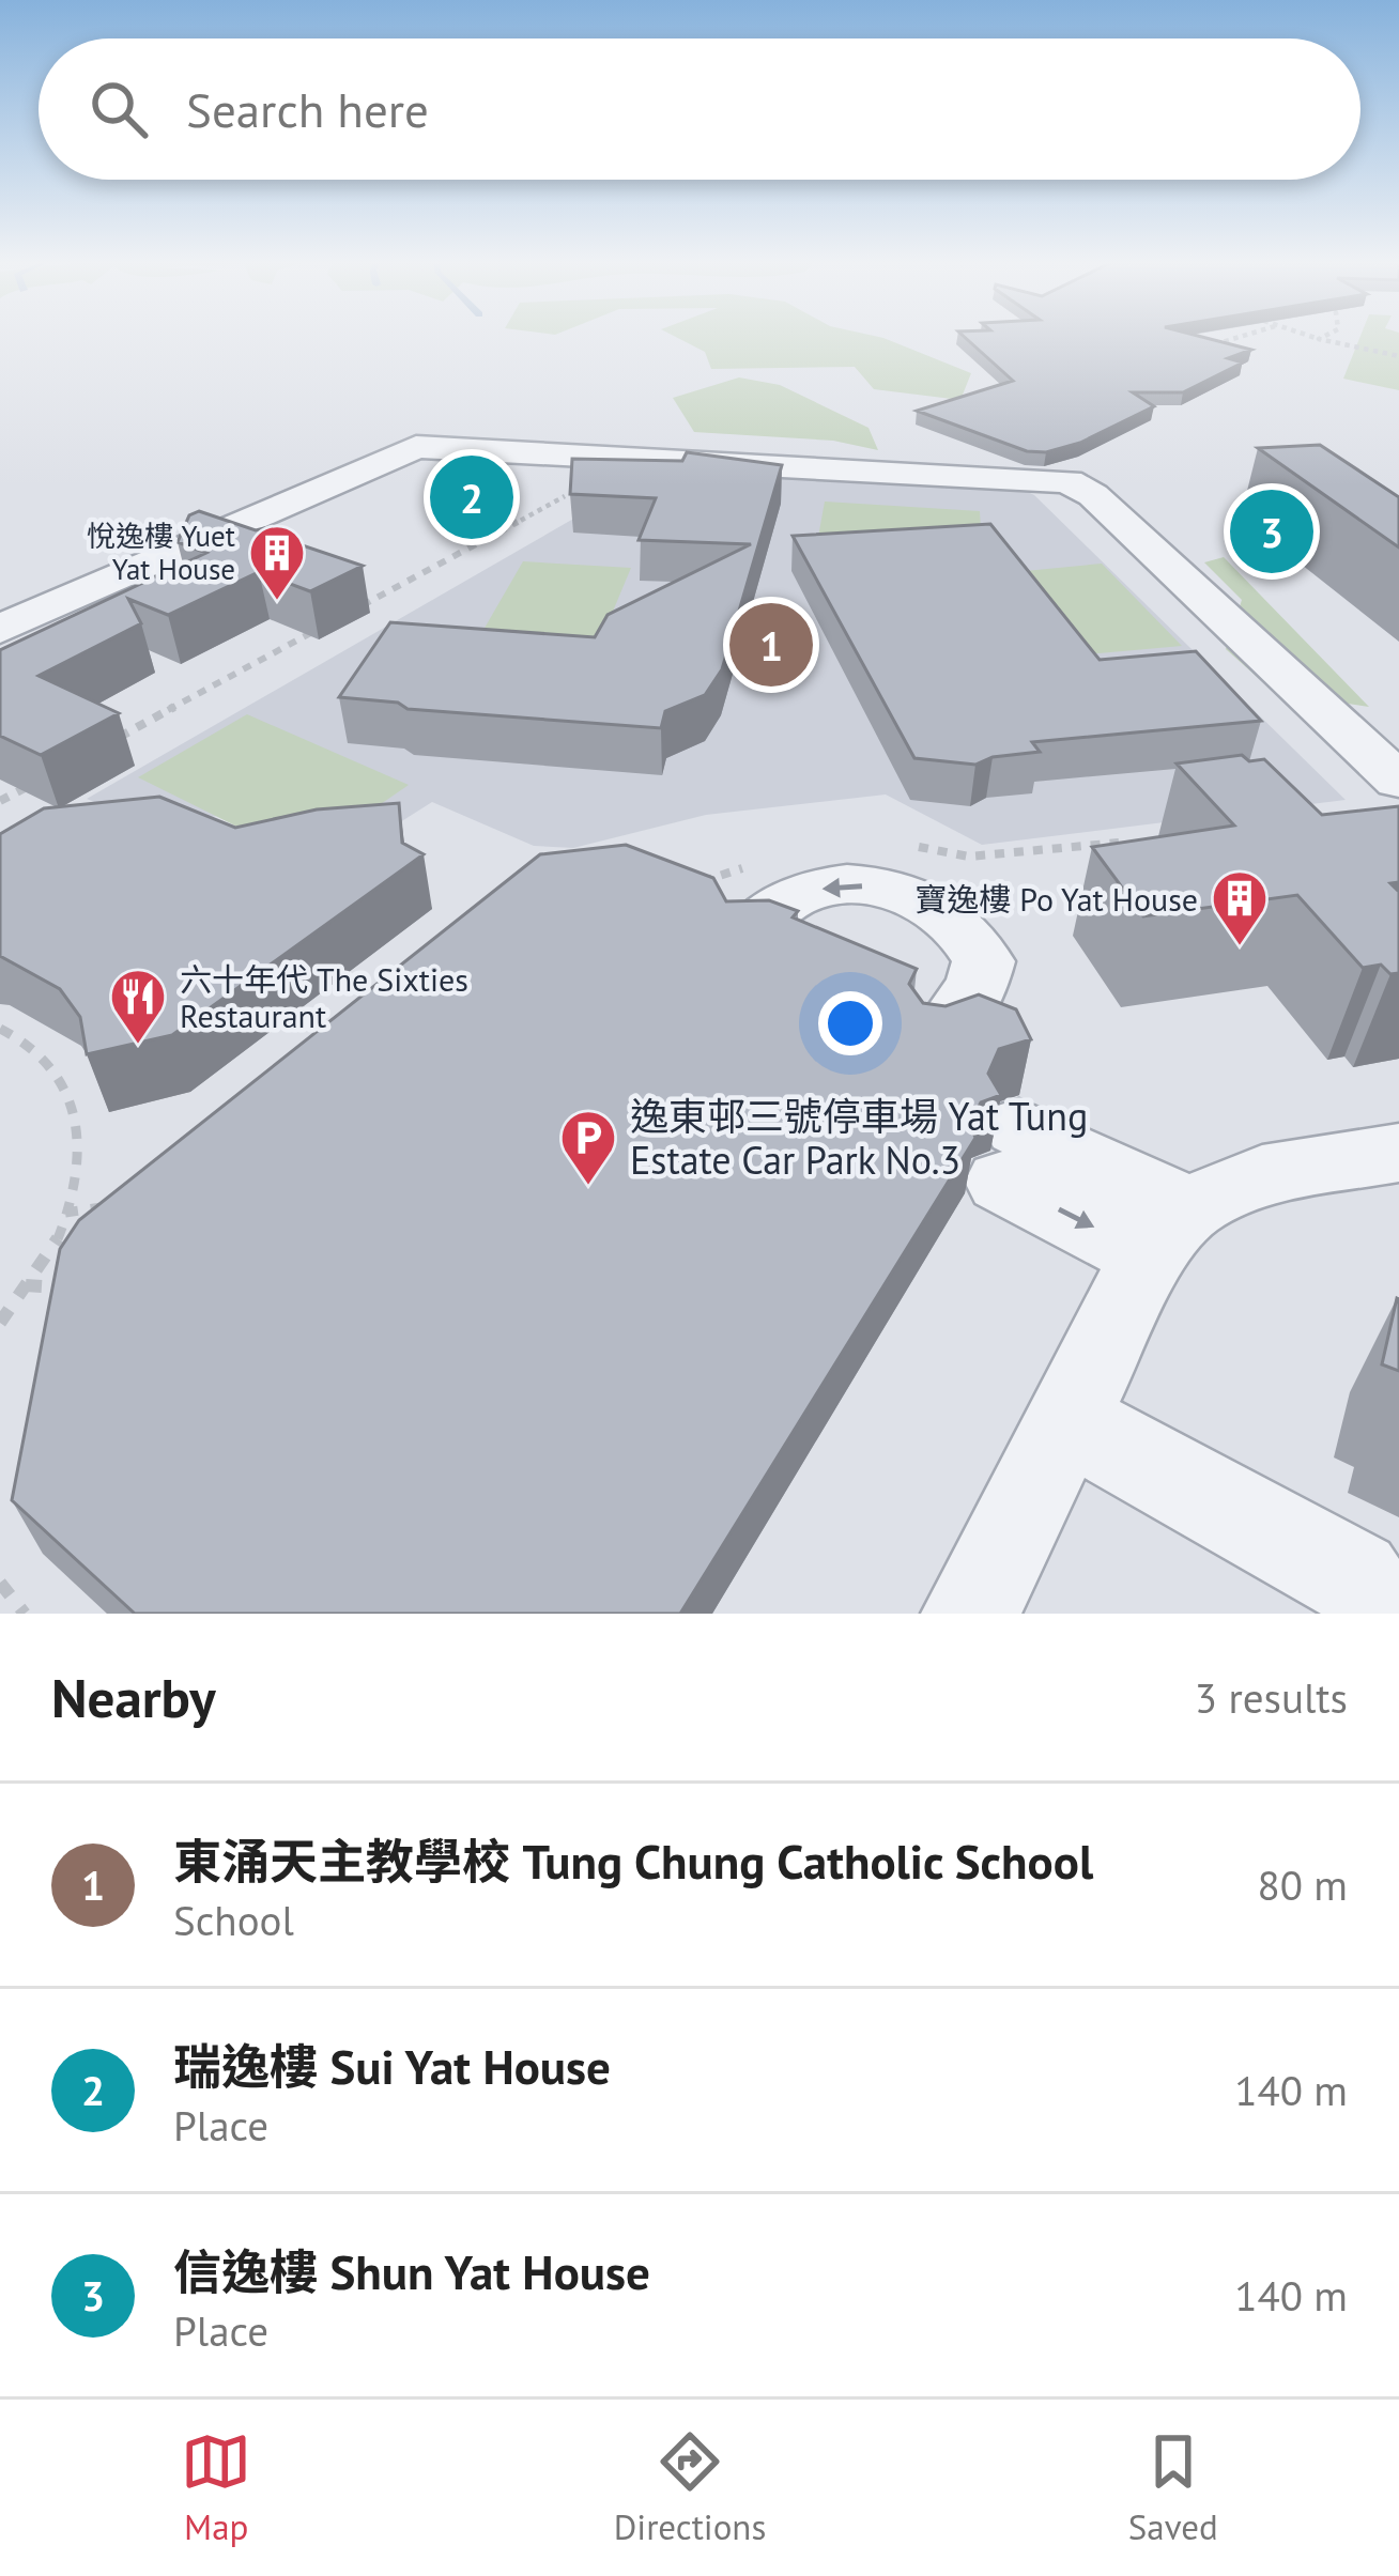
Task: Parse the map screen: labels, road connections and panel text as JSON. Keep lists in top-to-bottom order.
{
  "places": {
    "building": ["悅逸樓 Yuet Yat House", "寶逸樓 Po Yat House"],
    "restaurant": ["六十年代 The Sixties Restaurant"],
    "parking": ["逸東邨三號停車場 Yat Tung Estate Car Park No.3"]
  },
  "page": {
    "search": "Search here",
    "pins": ["2", "3", "1"],
    "heading": ["Nearby", "3 results"],
    "list": [
      {
        "mark": "1",
        "name": "東涌天主教學校 Tung Chung Catholic School",
        "note": "School",
        "value": "80 m"
      },
      {
        "mark": "2",
        "name": "瑞逸樓 Sui Yat House",
        "note": "Place",
        "value": "140 m"
      },
      {
        "mark": "3",
        "name": "信逸樓 Shun Yat House",
        "note": "Place",
        "value": "140 m"
      }
    ],
    "nav": ["Map", "Directions", "Saved"]
  }
}
